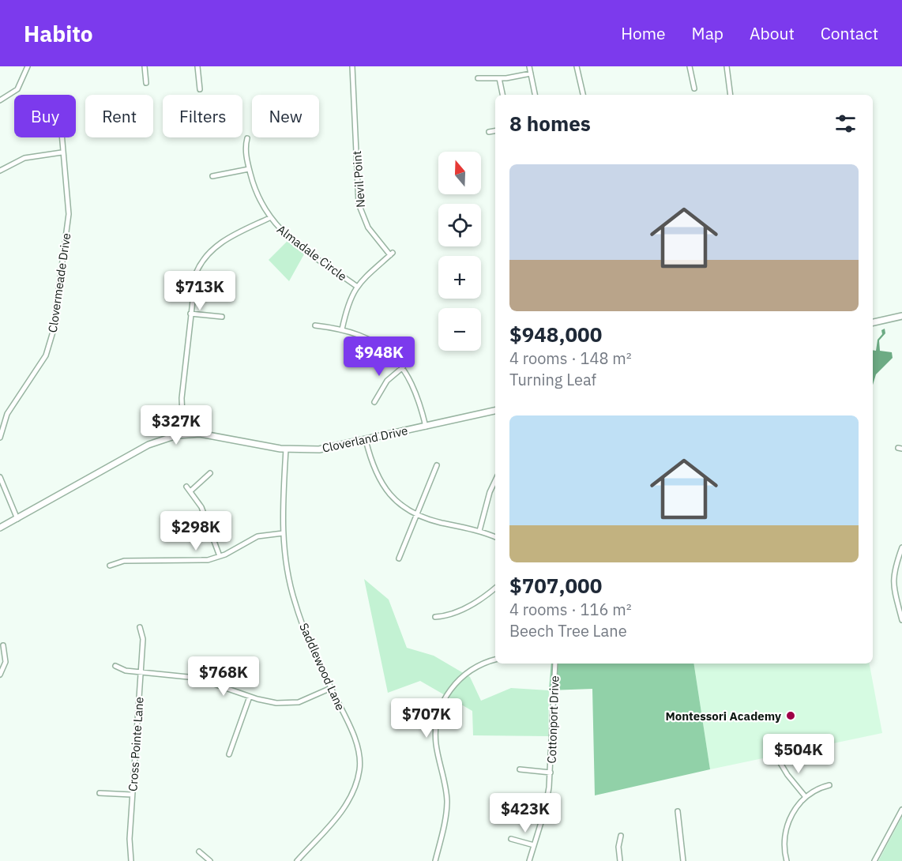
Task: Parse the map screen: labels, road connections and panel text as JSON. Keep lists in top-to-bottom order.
{
  "streets": {
    "main road": ["Cloverland Drive"],
    "street": [
      "Nevil Point",
      "Almadale Circle",
      "Clovermeade Drive",
      "Saddlewood Lane",
      "Cottonport Drive",
      "Cross Pointe Lane"
    ]
  },
  "crossings": [
    ["Nevil Point", "Almadale Circle"],
    ["Cloverland Drive", "Saddlewood Lane"]
  ],
  "places": ["Montessori Academy"],
  "north": "top",
  "page": {
    "header": "Habito",
    "nav": [
      "Home",
      "Map",
      "About",
      "Contact"
    ],
    "chip": [
      "Buy",
      "Rent",
      "Filters",
      "New"
    ],
    "heading": "8 homes",
    "map_buttons": ["+", "−"],
    "list": [
      {
        "name": "$948,000",
        "note": "4 rooms · 148 m² · Turning Leaf"
      },
      {
        "name": "$707,000",
        "note": "4 rooms · 116 m² · Beech Tree Lane"
      }
    ],
    "price": [
      "$713K",
      "$948K",
      "$327K",
      "$298K",
      "$768K",
      "$707K",
      "$504K",
      "$423K"
    ]
  }
}
